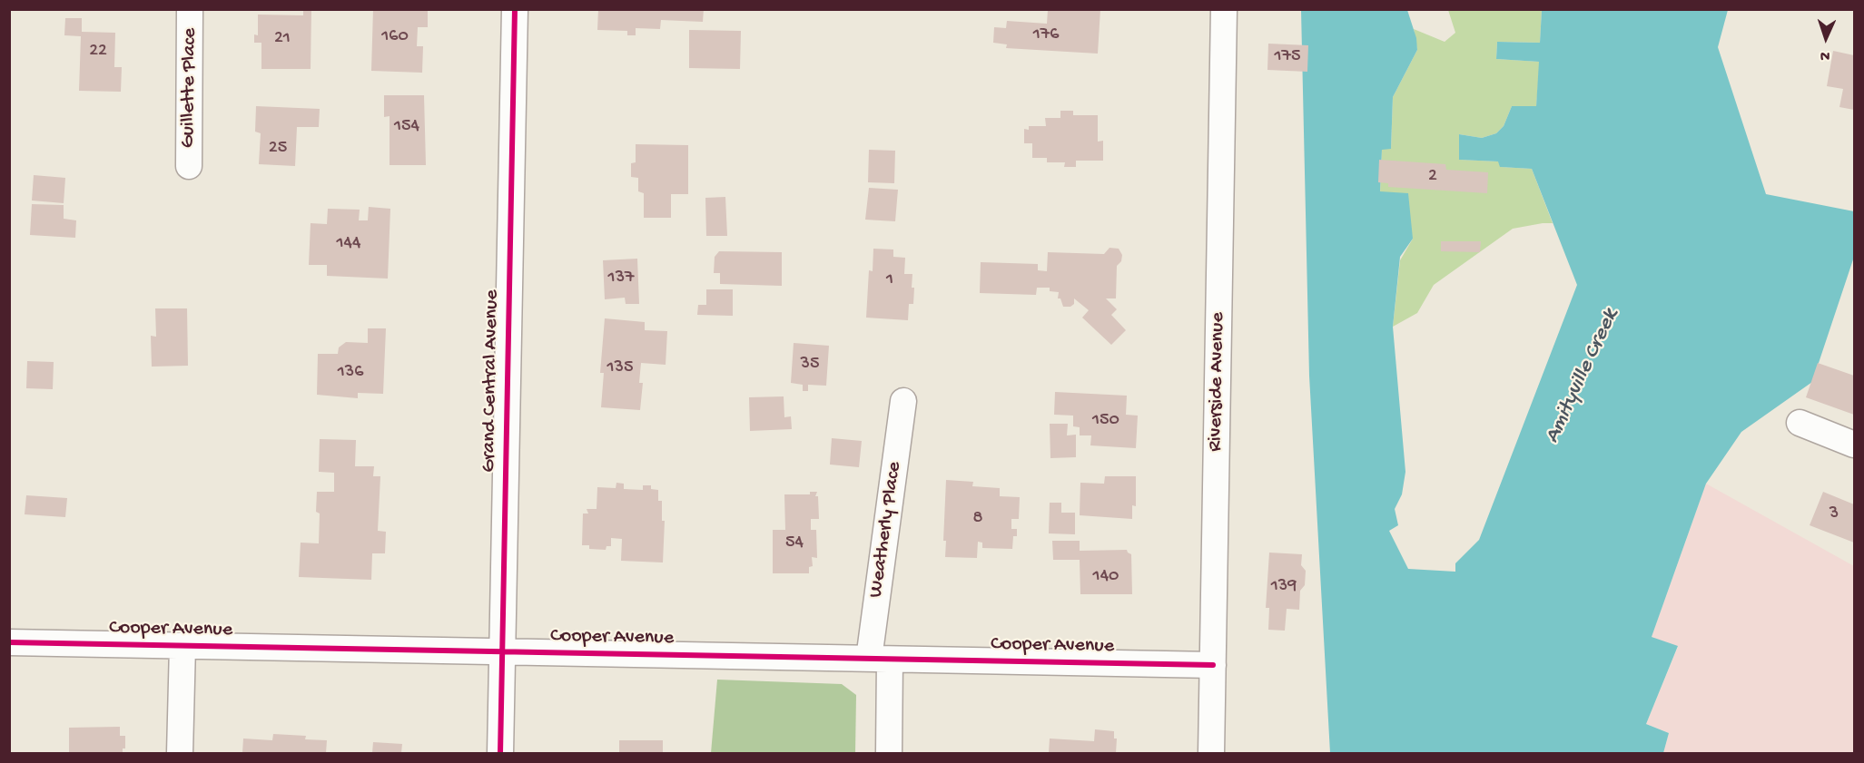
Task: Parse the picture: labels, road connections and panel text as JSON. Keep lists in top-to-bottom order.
{
  "streets": {
    "street": [
      "Guillette Place",
      "Grand Central Avenue",
      "Riverside Avenue",
      "Weatherly Place",
      "Cooper Avenue"
    ]
  },
  "crossings": [
    ["Grand Central Avenue", "Cooper Avenue"],
    ["Riverside Avenue", "Cooper Avenue"],
    ["Weatherly Place", "Cooper Avenue"]
  ],
  "water": ["Amityville Creek"],
  "house_numbers": [
    "176",
    "160",
    "21",
    "22",
    "175",
    "154",
    "25",
    "2",
    "144",
    "137",
    "1",
    "35",
    "135",
    "136",
    "150",
    "3",
    "8",
    "54",
    "140",
    "139"
  ],
  "north": "bottom"
}
